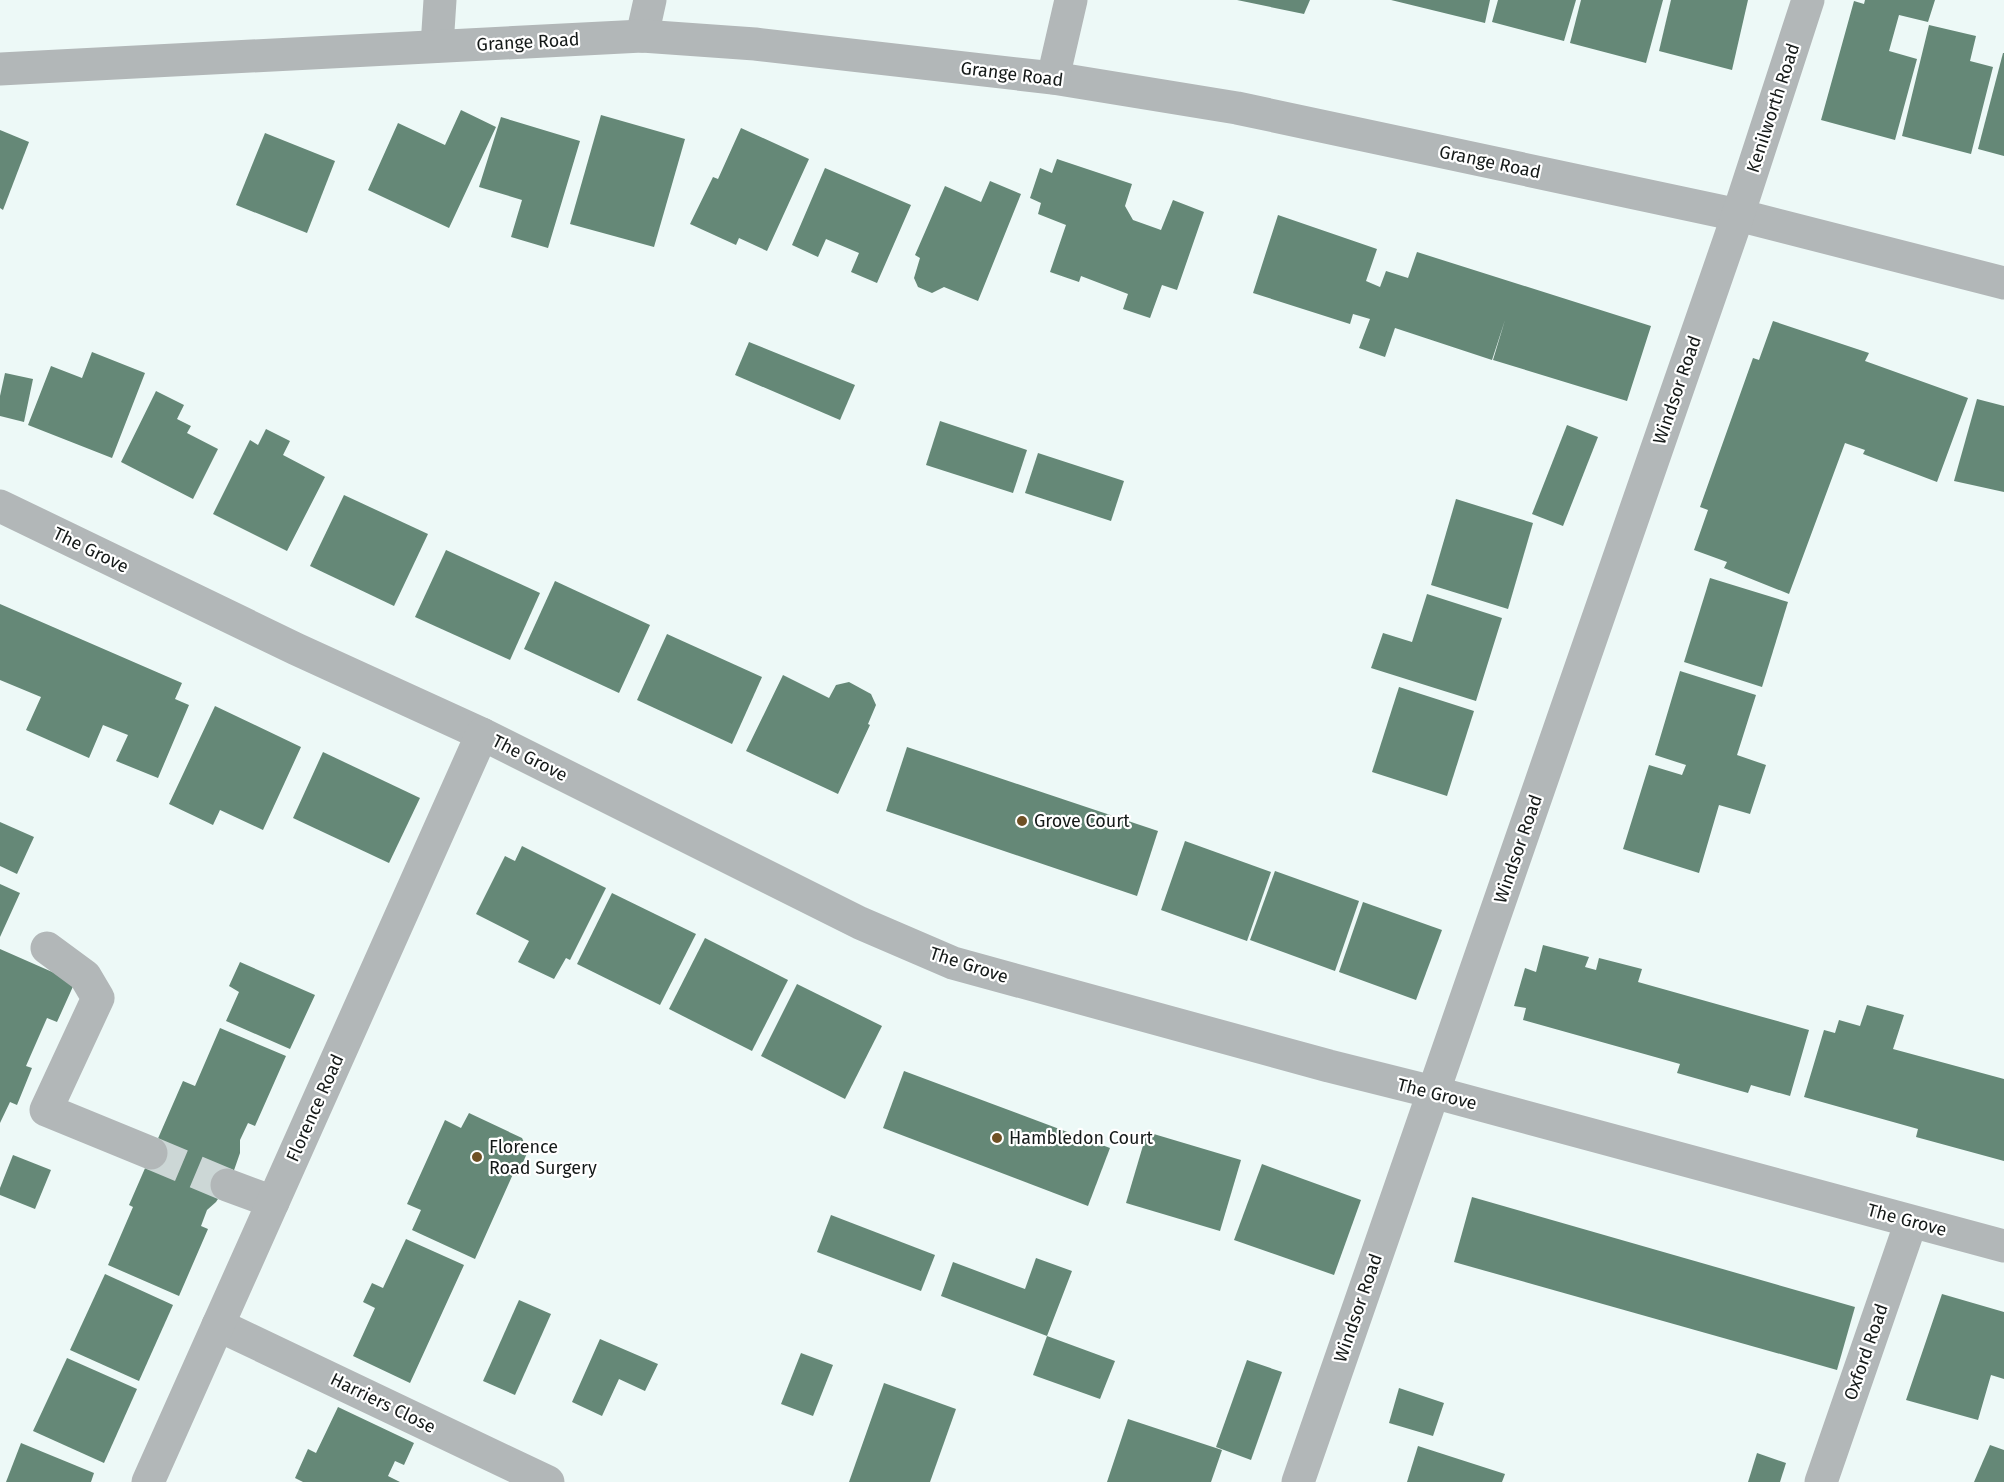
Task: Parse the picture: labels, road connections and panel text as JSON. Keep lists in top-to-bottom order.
{
  "streets": {
    "street": [
      "Grange Road",
      "Kenilworth Road",
      "Windsor Road",
      "The Grove",
      "Florence Road",
      "Oxford Road",
      "Harriers Close"
    ]
  },
  "crossings": [
    ["Grange Road", "Kenilworth Road"],
    ["Grange Road", "Windsor Road"],
    ["Kenilworth Road", "Windsor Road"],
    ["Windsor Road", "The Grove"],
    ["The Grove", "Florence Road"],
    ["The Grove", "Oxford Road"],
    ["Florence Road", "Harriers Close"]
  ],
  "places": ["Grove Court", "Hambledon Court", "Florence Road Surgery"]
}
